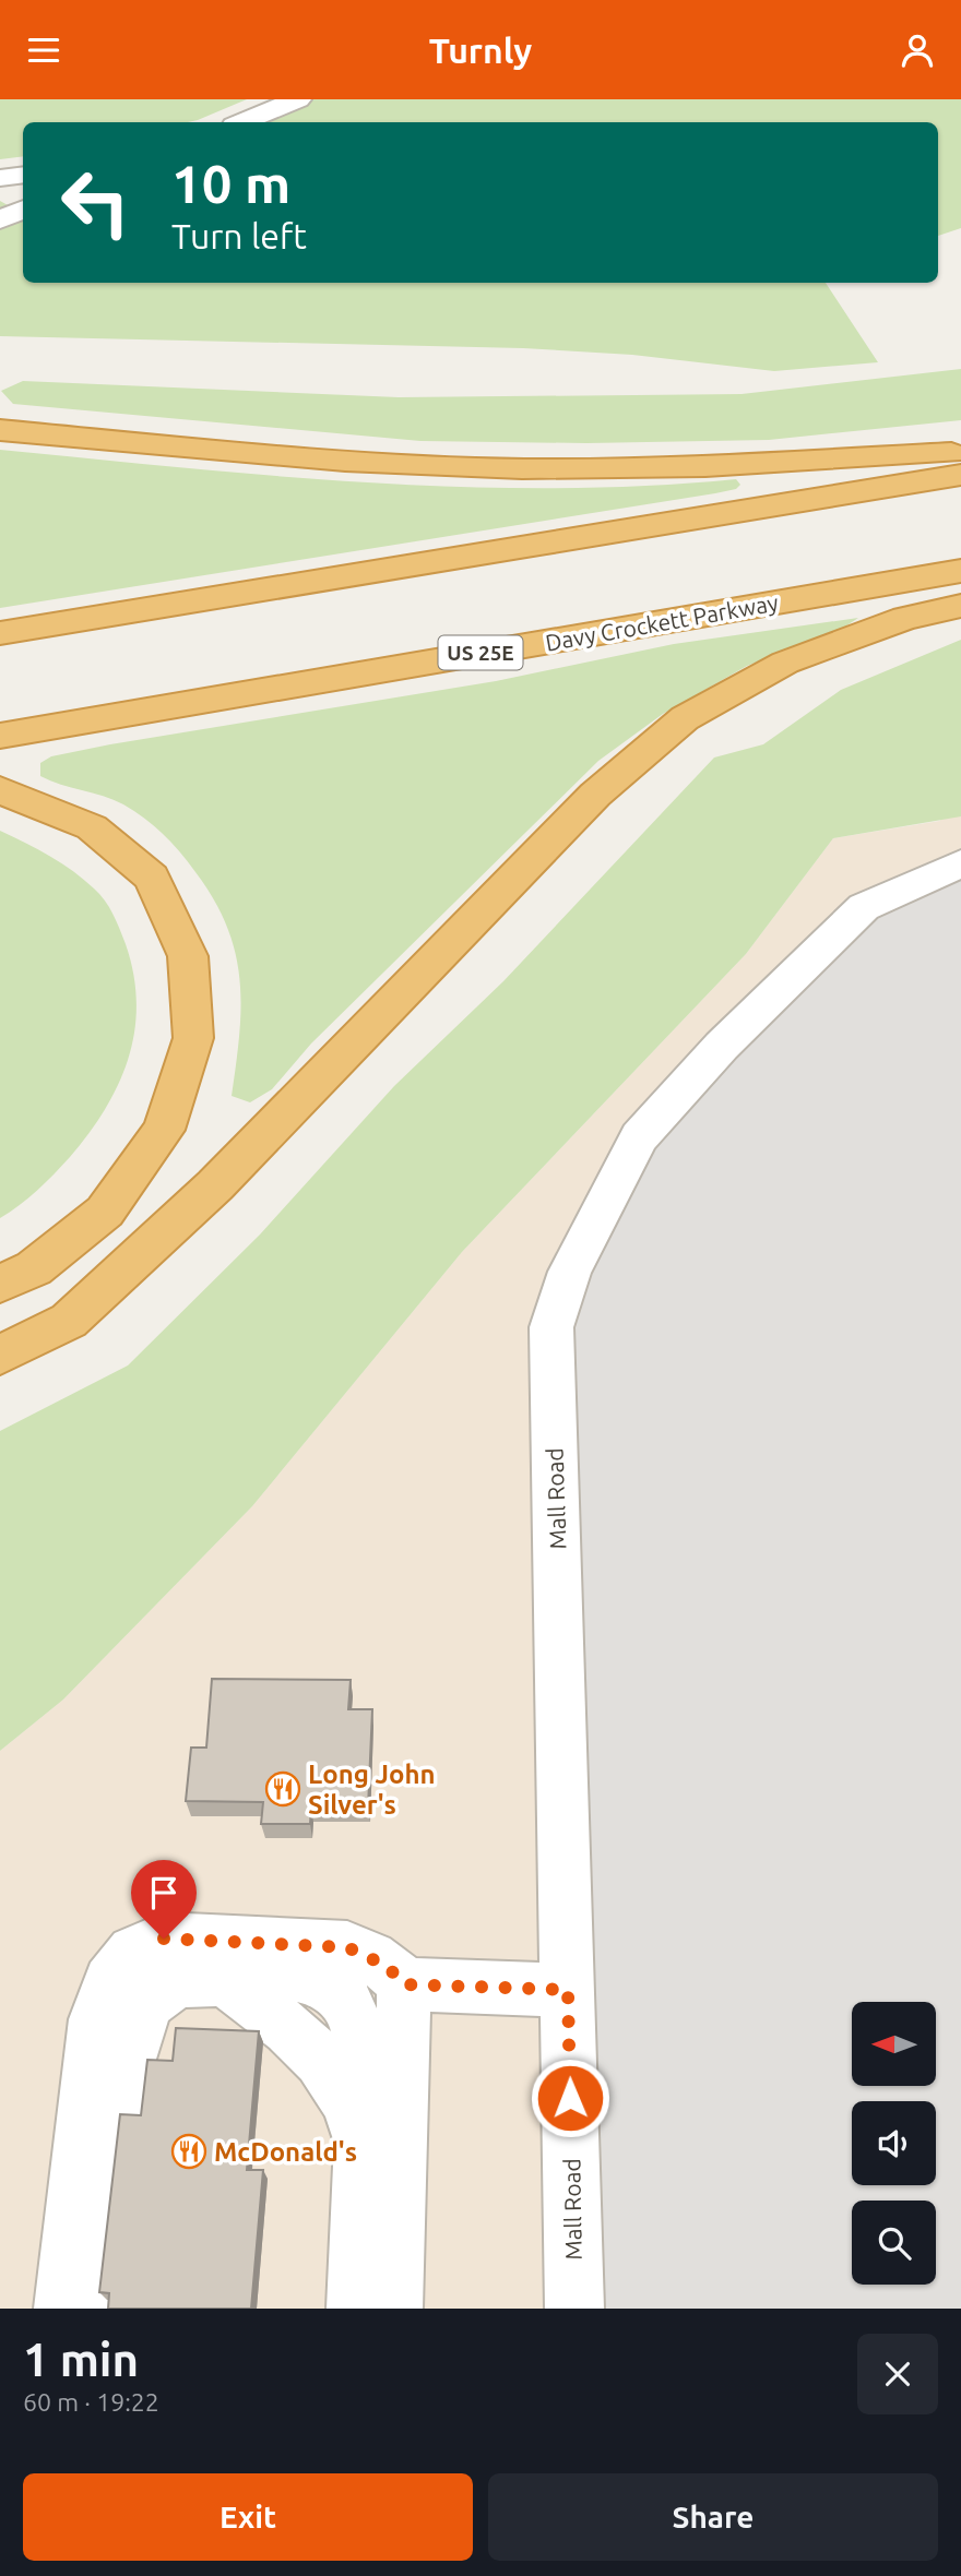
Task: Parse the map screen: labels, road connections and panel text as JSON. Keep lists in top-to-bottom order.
{
  "streets": {
    "highway": ["Davy Crockett Parkway", "US 25E"],
    "street": ["Mall Road"]
  },
  "places": {
    "restaurant": ["Long John Silver's", "McDonald's"]
  },
  "north": "left",
  "page": {
    "header": "Turnly",
    "turn": ["10 m", "Turn left"],
    "heading": ["1 min", "60 m · 19:22"],
    "buttons": ["Exit", "Share"]
  }
}
